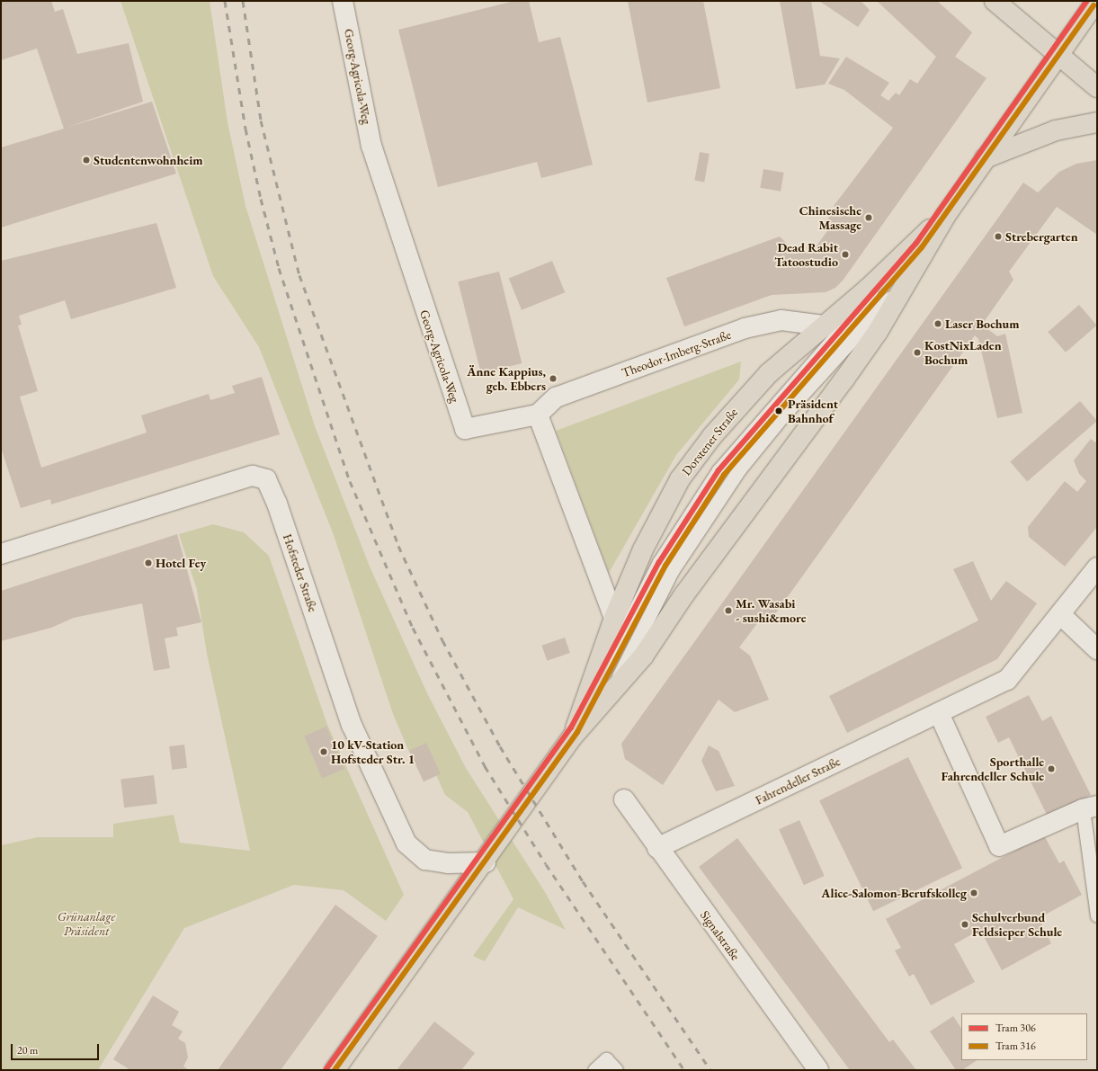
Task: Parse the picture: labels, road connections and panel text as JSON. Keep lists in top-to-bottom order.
{
  "streets": {
    "main road": ["Dorstener Straße"],
    "street": [
      "Georg-Agricola-Weg",
      "Theodor-Imberg-Straße",
      "Hofsteder Straße",
      "Fahrendeller Straße",
      "Signalstraße"
    ]
  },
  "crossings": [
    ["Georg-Agricola-Weg", "Theodor-Imberg-Straße"],
    ["Theodor-Imberg-Straße", "Dorstener Straße"],
    ["Dorstener Straße", "Hofsteder Straße"],
    ["Fahrendeller Straße", "Signalstraße"]
  ],
  "parks": ["Grünanlage Präsident"],
  "places": [
    "Studentenwohnheim",
    "Chinesische Massage",
    "Strebergarten",
    "Dead Rabit Tatoostudio",
    "Laser Bochum",
    "KostNixLaden Bochum",
    "Änne Kappius, geb. Ebbers",
    "Präsident Bahnhof",
    "Hotel Fey",
    "Mr. Wasabi - sushi&more",
    "10 kV-Station Hofsteder Str. 1",
    "Sporthalle Fahrendeller Schule",
    "Alice-Salomon-Berufskolleg",
    "Schulverbund Feldsieper Schule"
  ],
  "lines": ["tram line 306", "tram line 316"],
  "legend": ["Tram 306", "Tram 316"],
  "scale_bar": "20 m"
}
